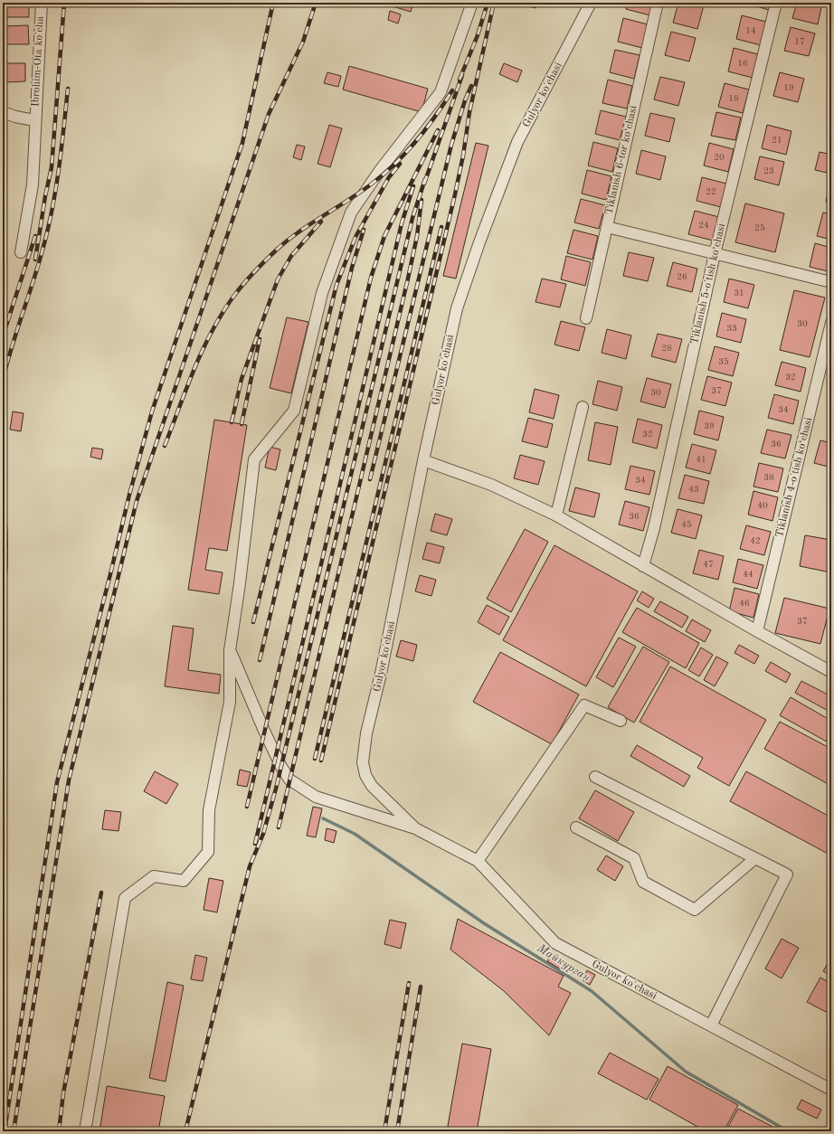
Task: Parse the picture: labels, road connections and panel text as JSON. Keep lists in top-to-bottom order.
{
  "streets": {
    "street": [
      "Ibrohim-Ota ko'cha",
      "Gulyor ko'chasi",
      "Tiklanish 6-tor ko‘chasi",
      "Tiklanish 5-o'tish ko‘chasi",
      "Tiklanish 4-o'tish ko‘chasi"
    ]
  },
  "water": ["Майкурган"],
  "house_numbers": [
    "14",
    "17",
    "16",
    "19",
    "18",
    "21",
    "20",
    "23",
    "22",
    "24",
    "25",
    "26",
    "31",
    "30",
    "33",
    "28",
    "35",
    "32",
    "37",
    "30",
    "34",
    "39",
    "32",
    "36",
    "41",
    "38",
    "34",
    "43",
    "40",
    "36",
    "45",
    "42",
    "47",
    "44",
    "46",
    "37"
  ]
}
